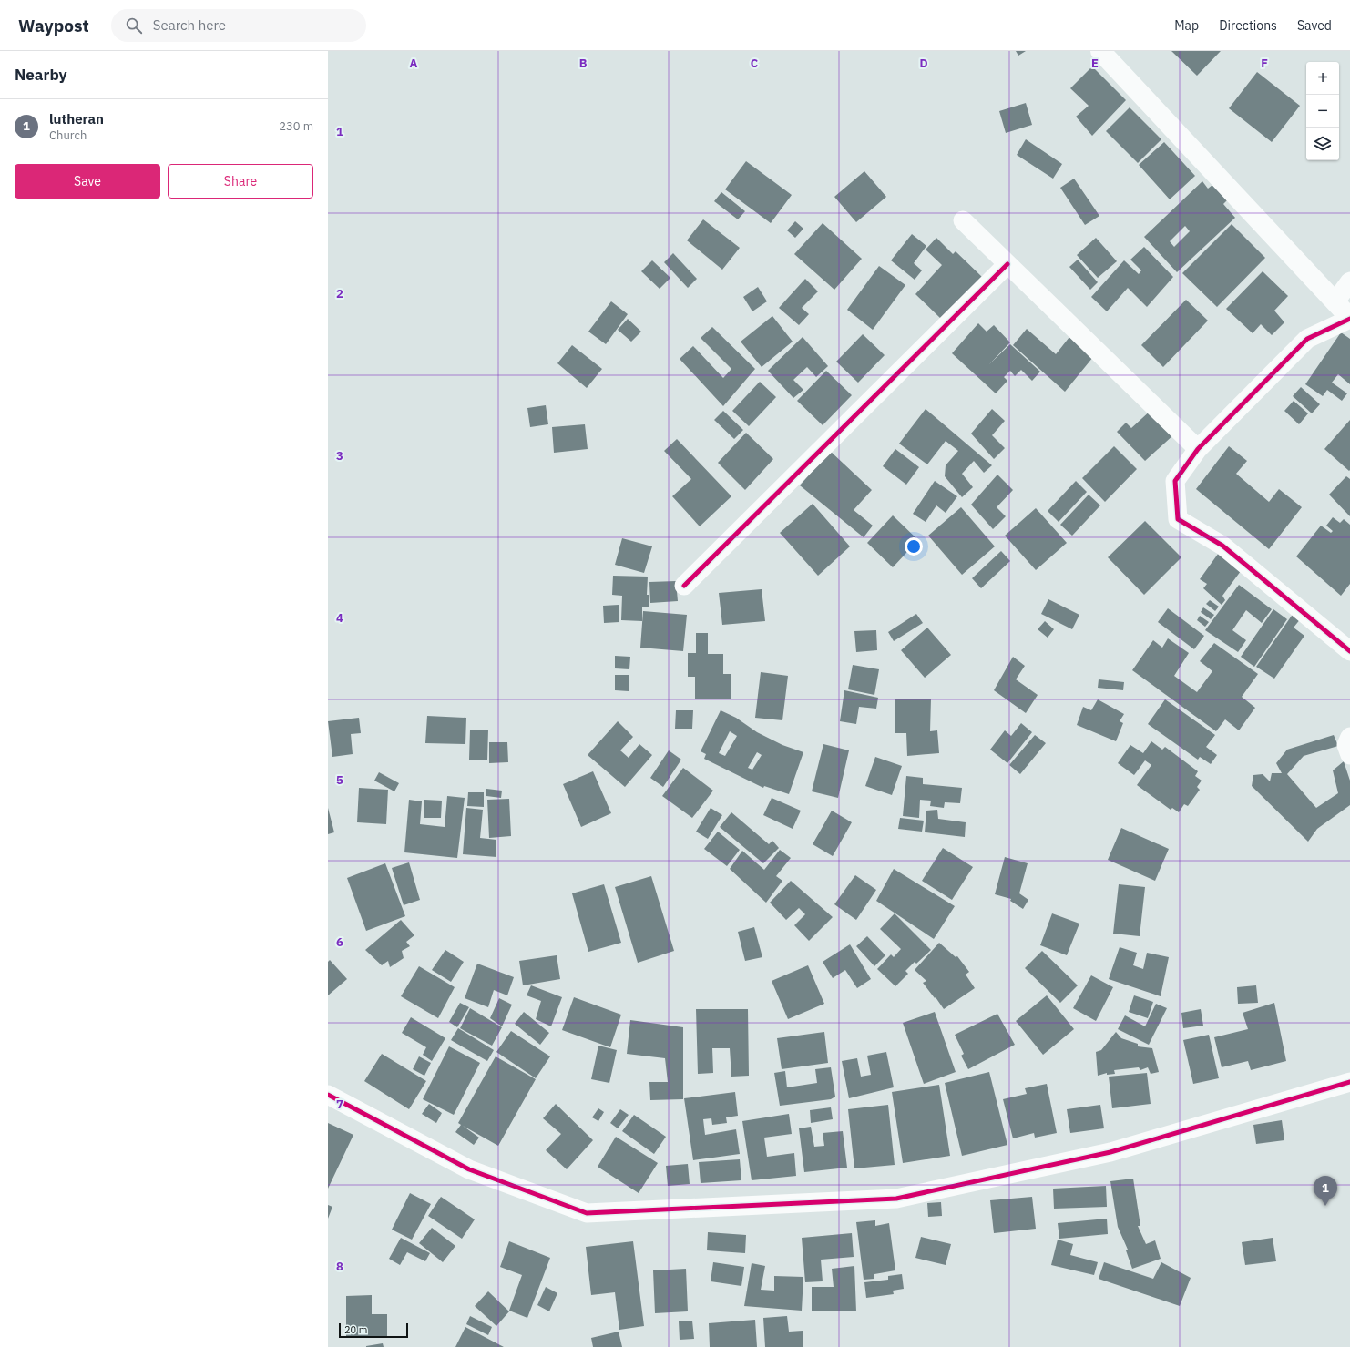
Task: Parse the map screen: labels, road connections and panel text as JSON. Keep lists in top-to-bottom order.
{
  "scale_bar": "20 m",
  "page": {
    "header": "Waypost",
    "search": "Search here",
    "nav": ["Map", "Directions", "Saved"],
    "heading": "Nearby",
    "map_buttons": ["+", "−"],
    "list": [
      {
        "mark": "1",
        "name": "lutheran",
        "note": "Church",
        "value": "230 m"
      }
    ],
    "buttons": ["Save", "Share"],
    "pins": "1",
    "scale": "20 m"
  },
  "grid": {
    "columns": [
      "A",
      "B",
      "C",
      "D",
      "E",
      "F"
    ],
    "rows": [
      "1",
      "2",
      "3",
      "4",
      "5",
      "6",
      "7",
      "8"
    ]
  }
}
